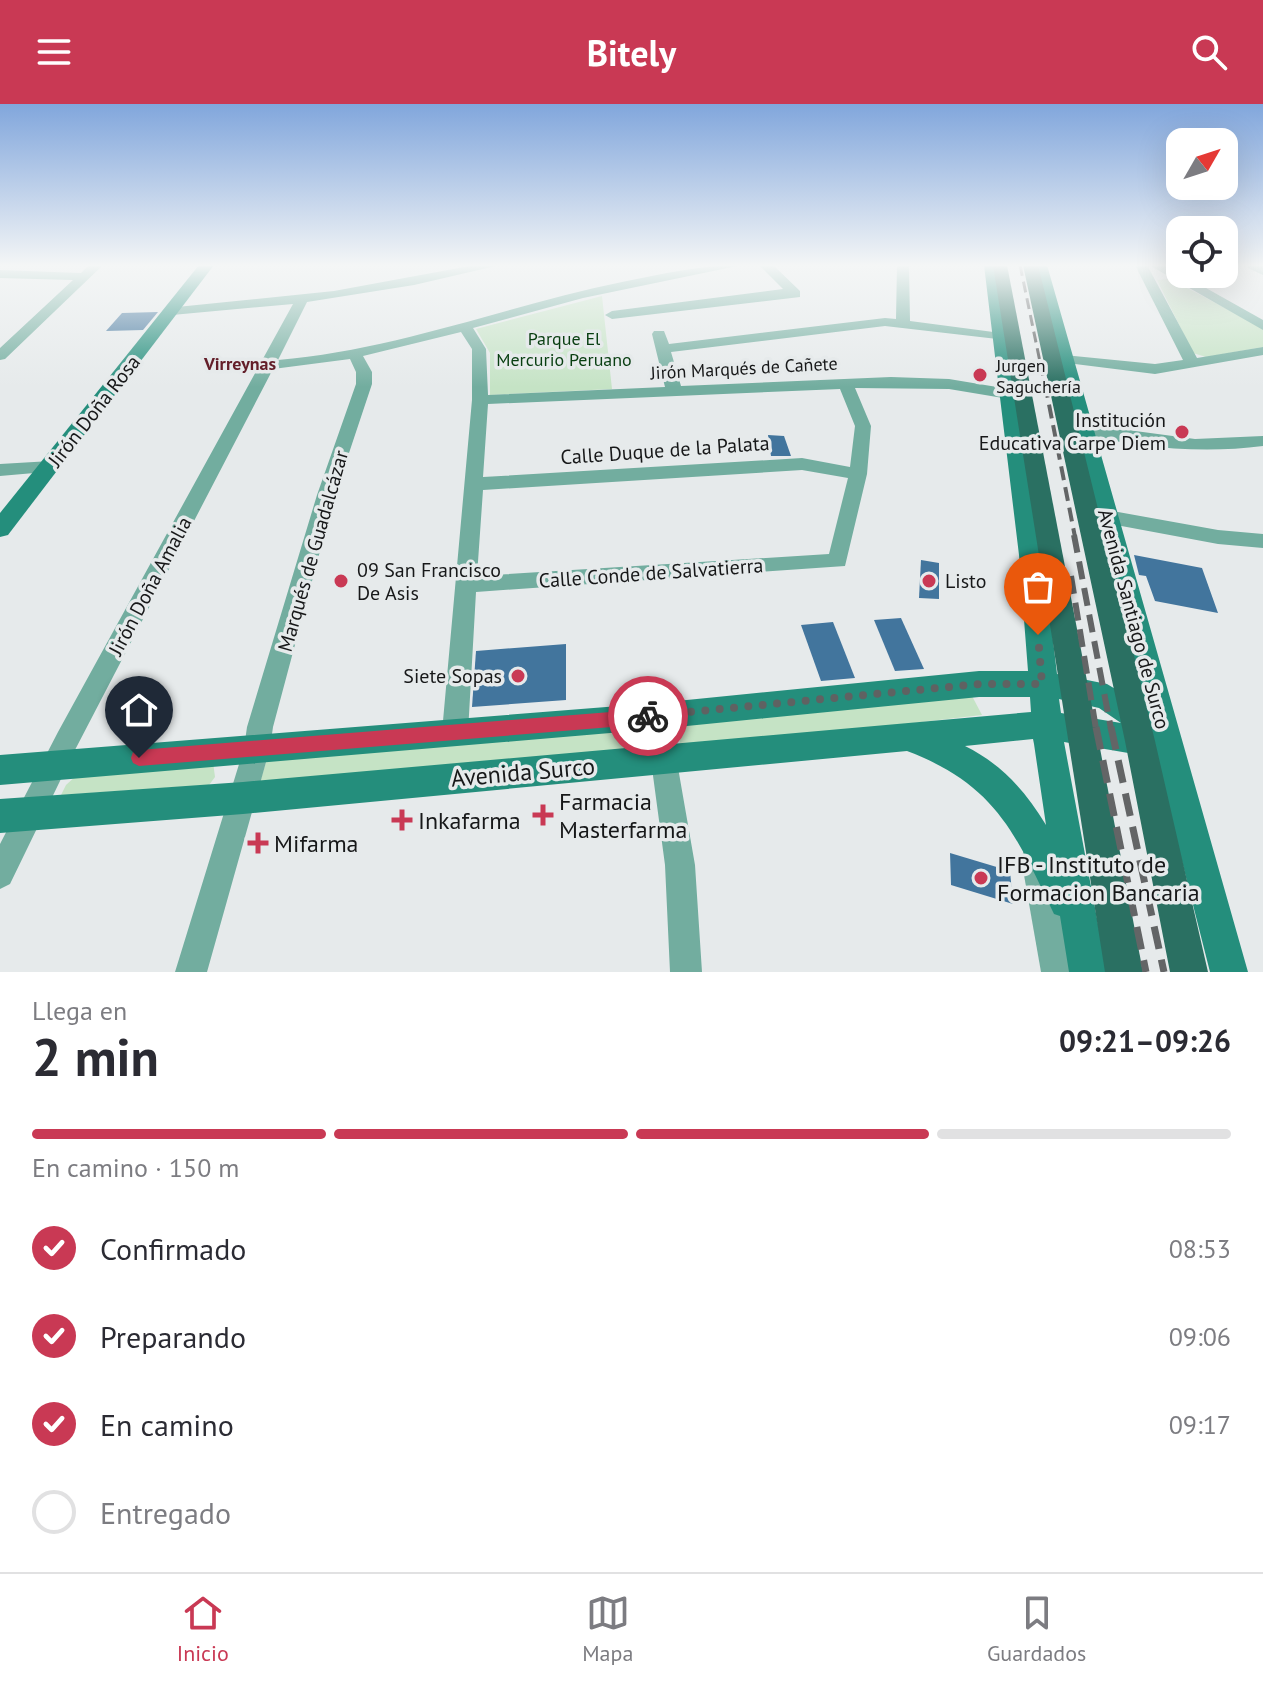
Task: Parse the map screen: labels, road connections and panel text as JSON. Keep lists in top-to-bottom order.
{
  "streets": {
    "main road": ["Jirón Doña Rosa", "Avenida Santiago de Surco", "Avenida Surco"],
    "street": [
      "Jirón Marqués de Cañete",
      "Calle Duque de la Palata",
      "Marqués de Guadalcázar",
      "Calle Conde de Salvatierra",
      "Jirón Doña Amalia"
    ]
  },
  "crossings": [
    ["Calle Duque de la Palata", "Calle Conde de Salvatierra"],
    ["Marqués de Guadalcázar", "Avenida Surco"],
    ["Jirón Doña Amalia", "Avenida Surco"],
    ["Avenida Santiago de Surco", "Avenida Surco"]
  ],
  "districts": ["Virreynas"],
  "parks": ["Parque El Mercurio Peruano"],
  "places": {
    "other": [
      "Jurgen Saguchería",
      "Institución Educativa Carpe Diem",
      "09 San Francisco De Asis",
      "Listo",
      "Siete Sopas",
      "IFB - Instituto de Formacion Bancaria"
    ],
    "health": ["Farmacia Masterfarma", "Inkafarma", "Mifarma"]
  },
  "north": "top right",
  "page": {
    "header": "Bitely",
    "heading": ["2 min", "Llega en", "09:21–09:26"],
    "bar": "En camino · 150 m",
    "list": [
      ["Confirmado", "08:53"],
      ["Preparando", "09:06"],
      ["En camino", "09:17"],
      "Entregado"
    ],
    "tabs": ["Inicio", "Mapa", "Guardados"]
  }
}
